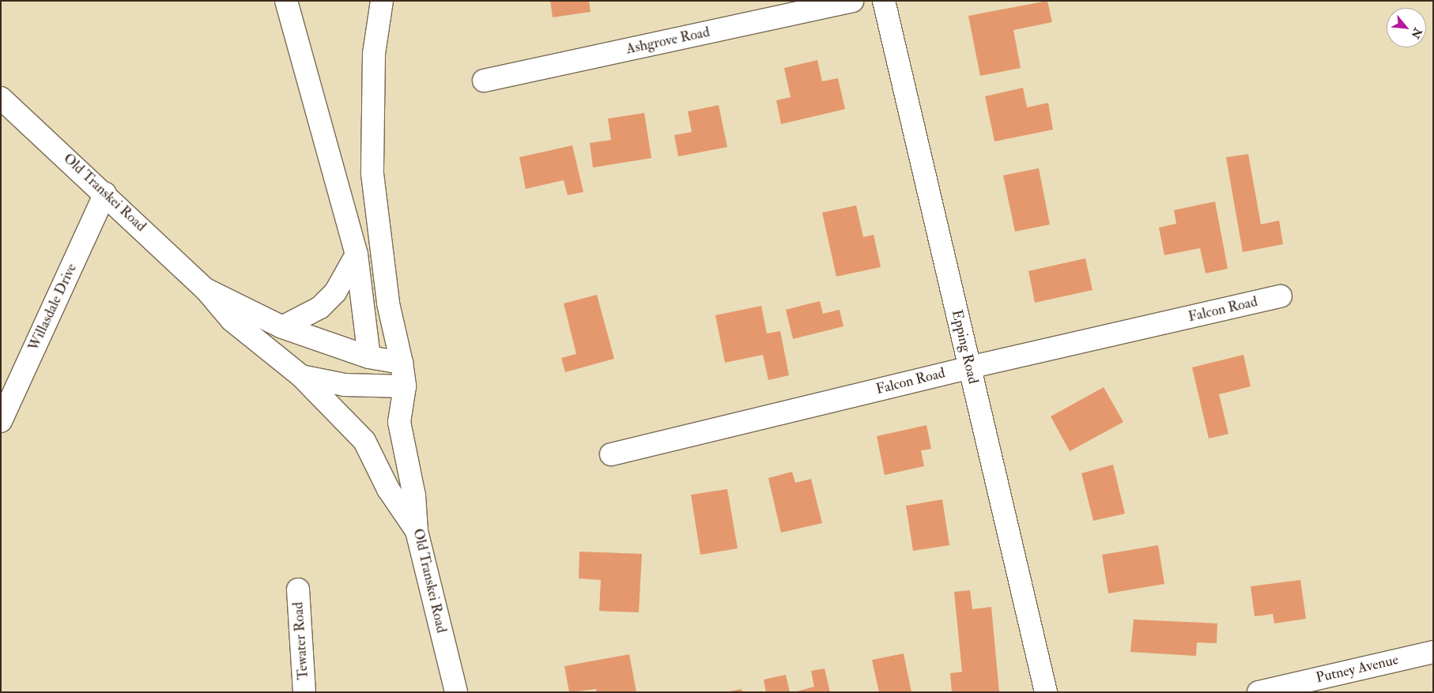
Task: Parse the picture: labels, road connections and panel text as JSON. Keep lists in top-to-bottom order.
{
  "streets": {
    "main road": [
      "Ashgrove Road",
      "Old Transkei Road",
      "Willasdale Drive",
      "Falcon Road",
      "Epping Road",
      "Tewater Road",
      "Putney Avenue"
    ]
  },
  "crossings": [
    ["Old Transkei Road", "Willasdale Drive"],
    ["Falcon Road", "Epping Road"]
  ],
  "north": "bottom right"
}
